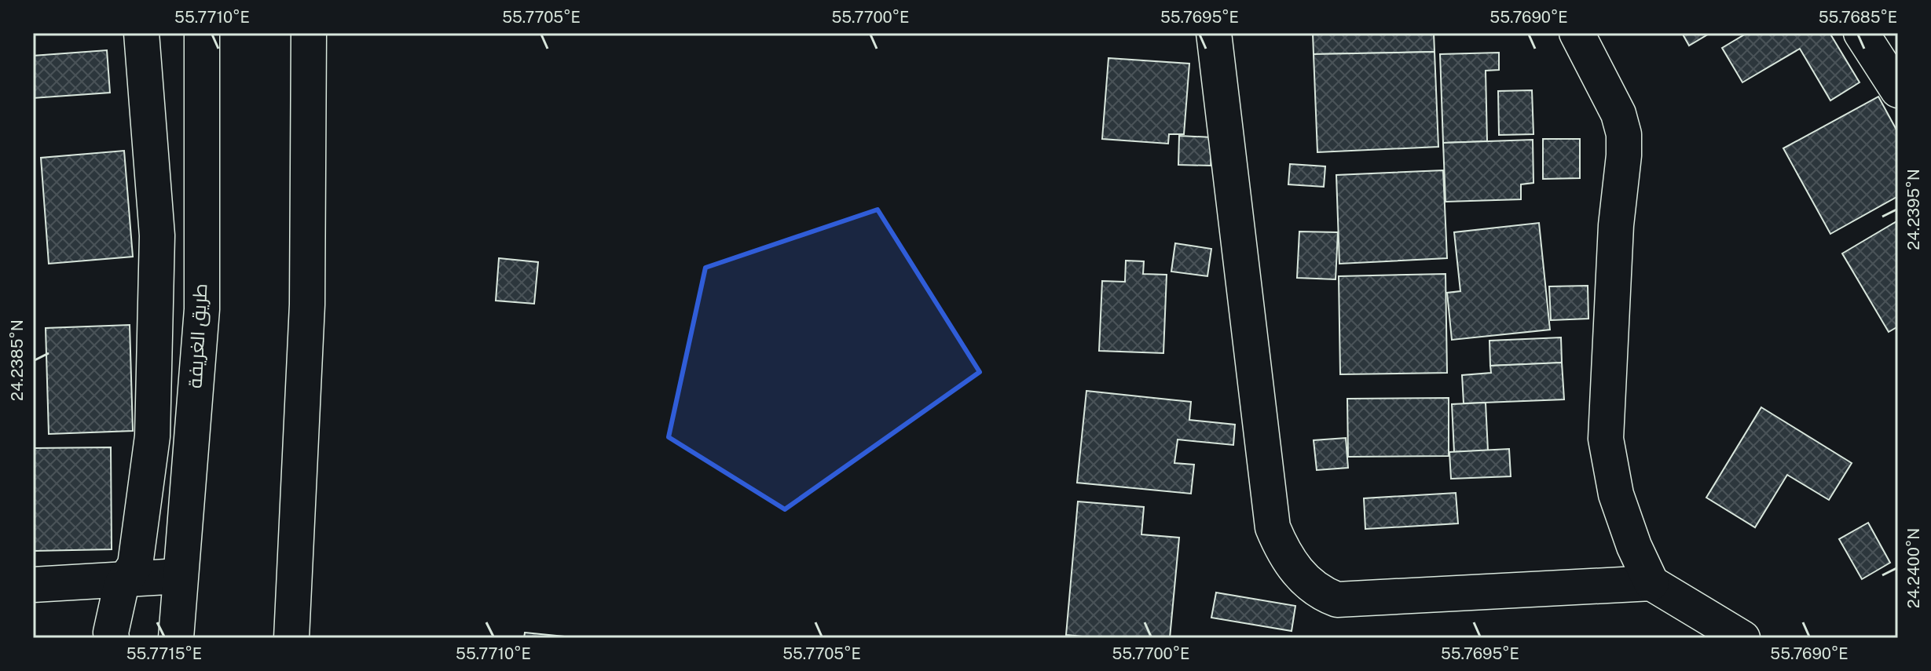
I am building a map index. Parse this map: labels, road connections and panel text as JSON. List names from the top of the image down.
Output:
{
  "streets": {
    "street": ["طريق الغريفة"]
  },
  "coordinates": [
    "55.7710°E",
    "55.7705°E",
    "55.7700°E",
    "55.7695°E",
    "55.7690°E",
    "55.7685°E",
    "24.2395°N",
    "24.2385°N",
    "24.2400°N",
    "55.7715°E"
  ]
}
